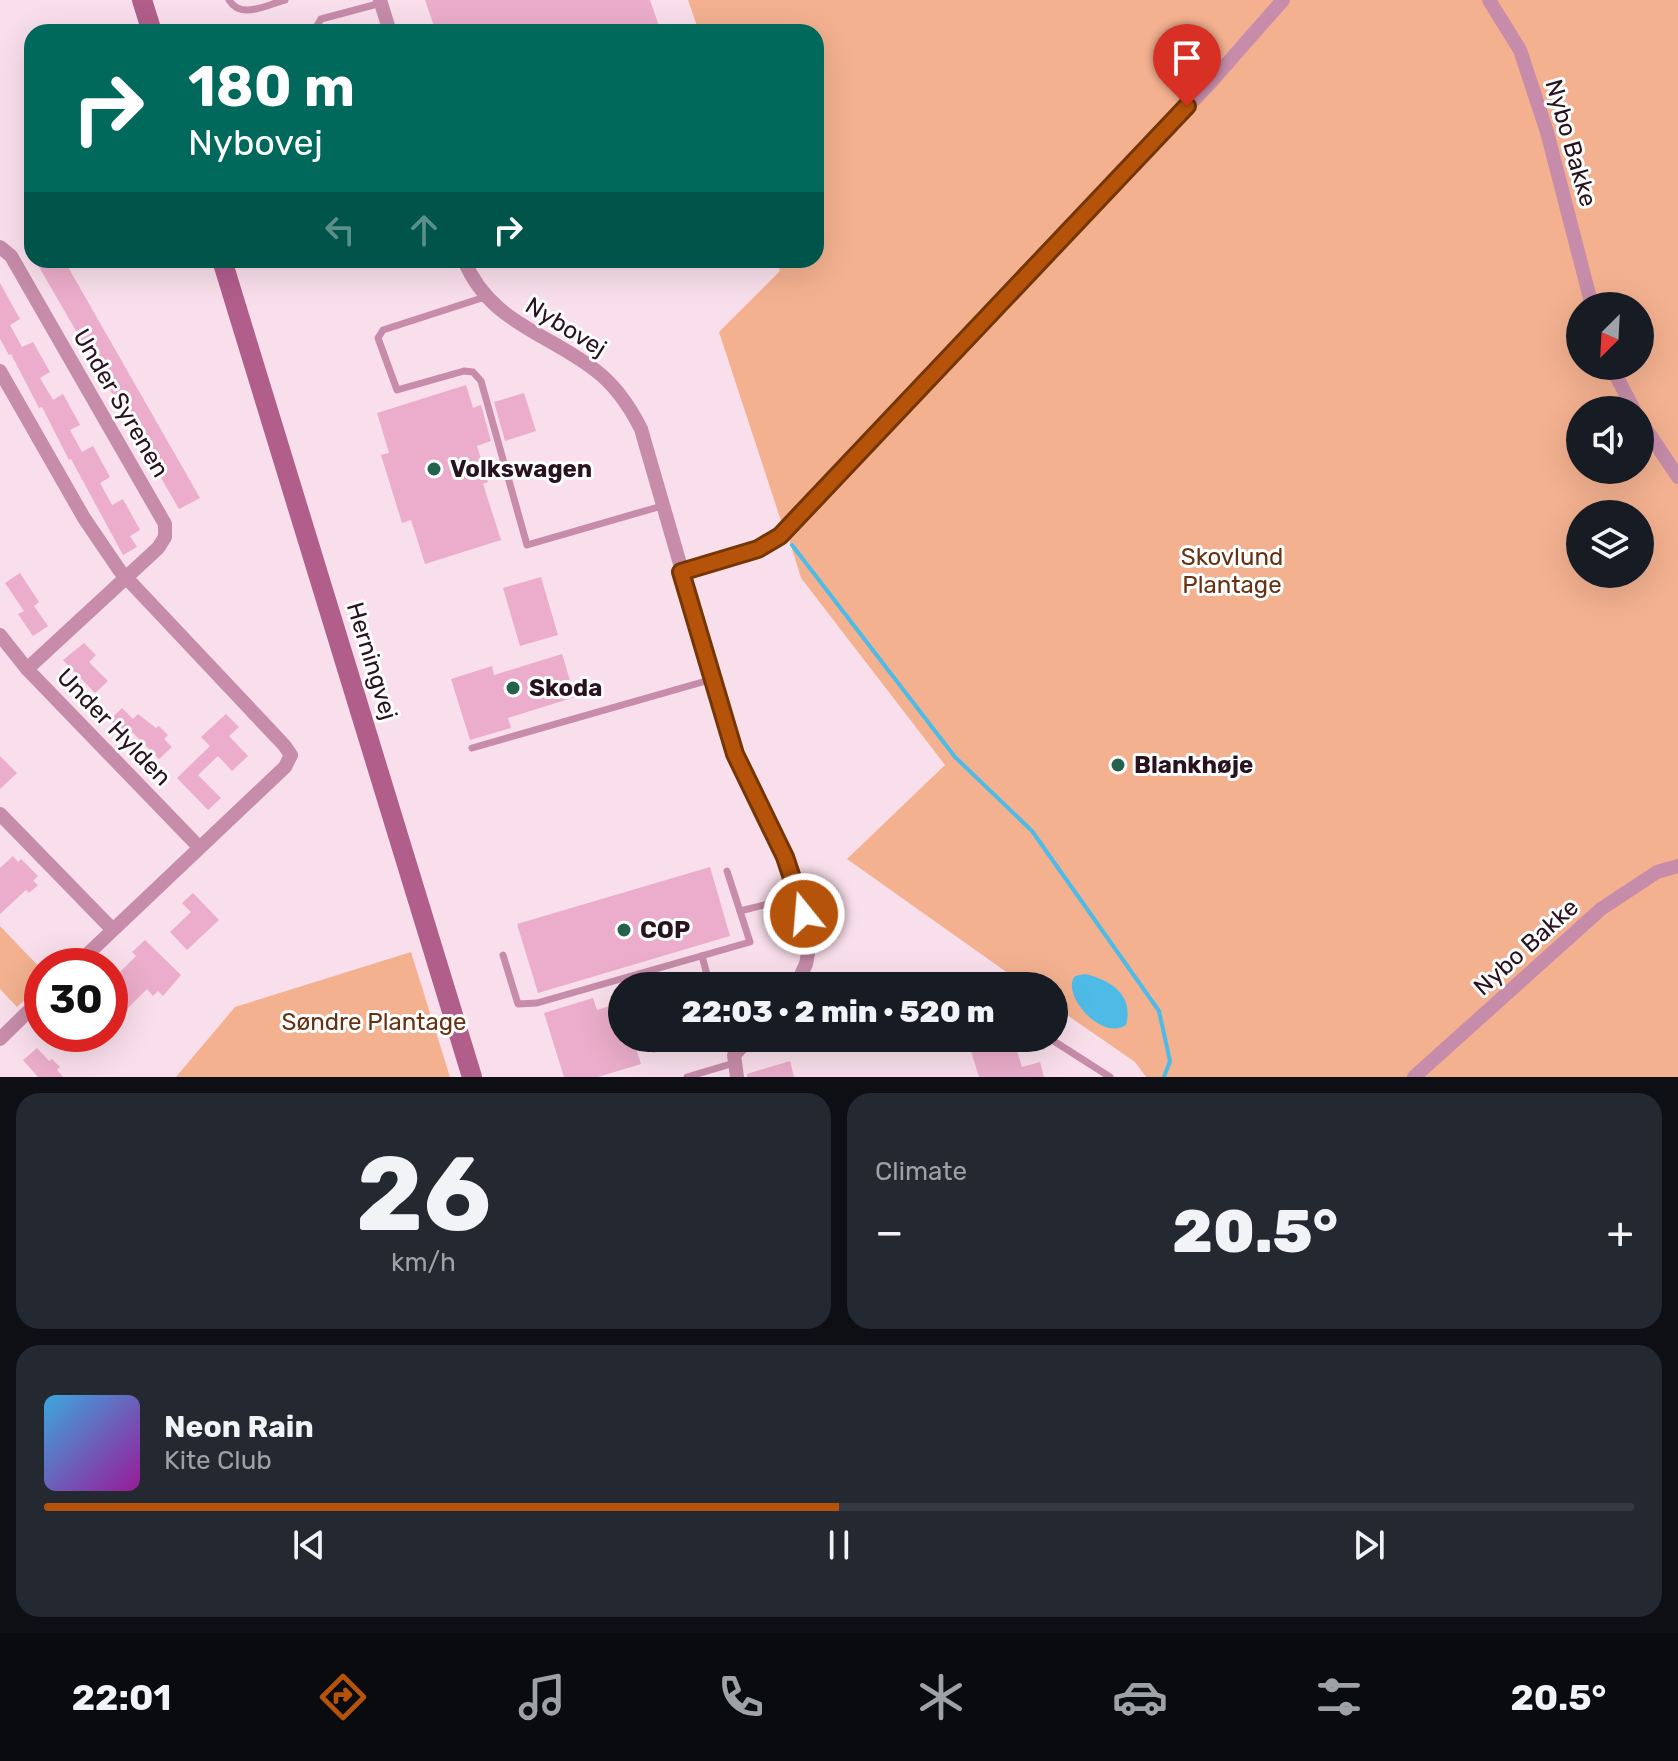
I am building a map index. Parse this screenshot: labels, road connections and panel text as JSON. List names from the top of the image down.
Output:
{
  "streets": {
    "main road": ["Herningvej"],
    "street": [
      "Nybo Bakke",
      "Nybovej",
      "Under Syrenen",
      "Under Hylden"
    ]
  },
  "crossings": [
    ["Under Syrenen", "Under Hylden"]
  ],
  "parks": ["Skovlund Plantage", "Søndre Plantage"],
  "places": [
    "Volkswagen",
    "Skoda",
    "Blankhøje",
    "COP"
  ],
  "north": "bottom left",
  "page": {
    "turn": ["180 m", "Nybovej"],
    "limit": "30",
    "trip": "22:03 · 2 min · 520 m",
    "tile": [
      ["26", "km/h"],
      "Climate"
    ],
    "heat": ["−", "20.5°", "+"],
    "song": ["Neon Rain", "Kite Club"],
    "tabs": ["22:01", "20.5°"]
  }
}
